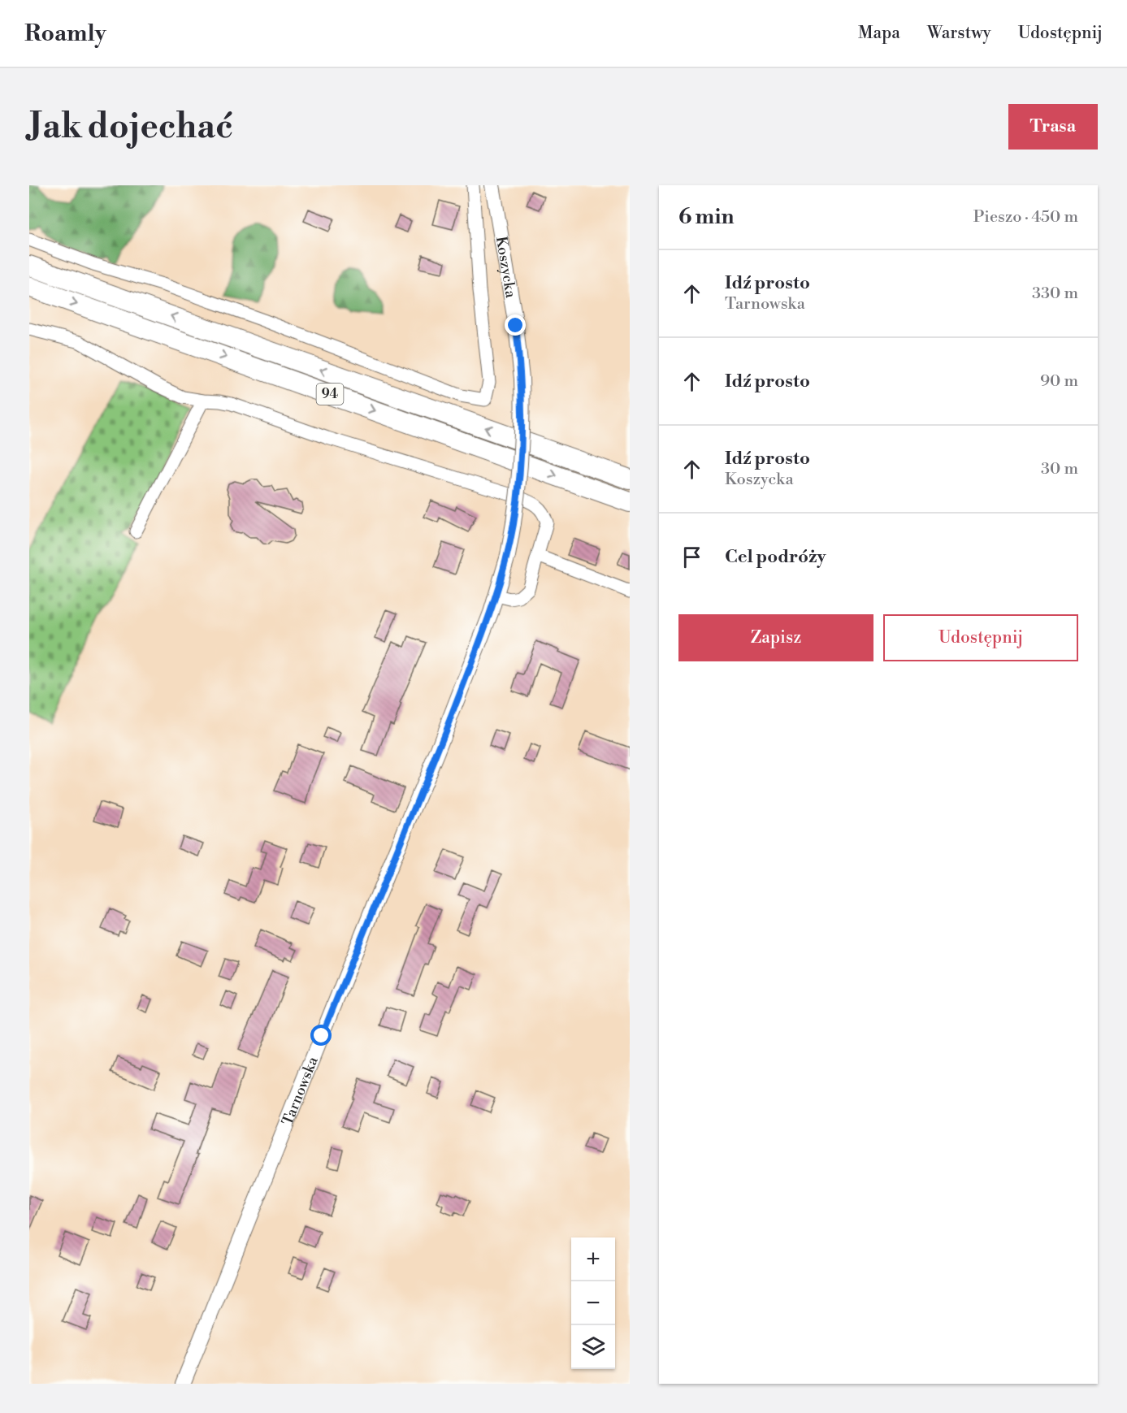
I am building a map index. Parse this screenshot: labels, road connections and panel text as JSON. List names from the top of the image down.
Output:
{
  "streets": {
    "main road": ["94"],
    "street": ["Koszycka", "Tarnowska"]
  },
  "crossings": [
    ["Koszycka", "Tarnowska"]
  ],
  "page": {
    "header": "Roamly",
    "nav": ["Mapa", "Warstwy", "Udostępnij"],
    "buttons": [
      "Trasa",
      ["Zapisz", "Udostępnij"]
    ],
    "title": "Jak dojechać",
    "heading": ["6 min", "Pieszo · 450 m"],
    "list": [
      ["Idź prosto", "Tarnowska", "330 m"],
      ["Idź prosto", "90 m"],
      ["Idź prosto", "Koszycka", "30 m"],
      "Cel podróży"
    ],
    "map_buttons": ["+", "−"]
  }
}
